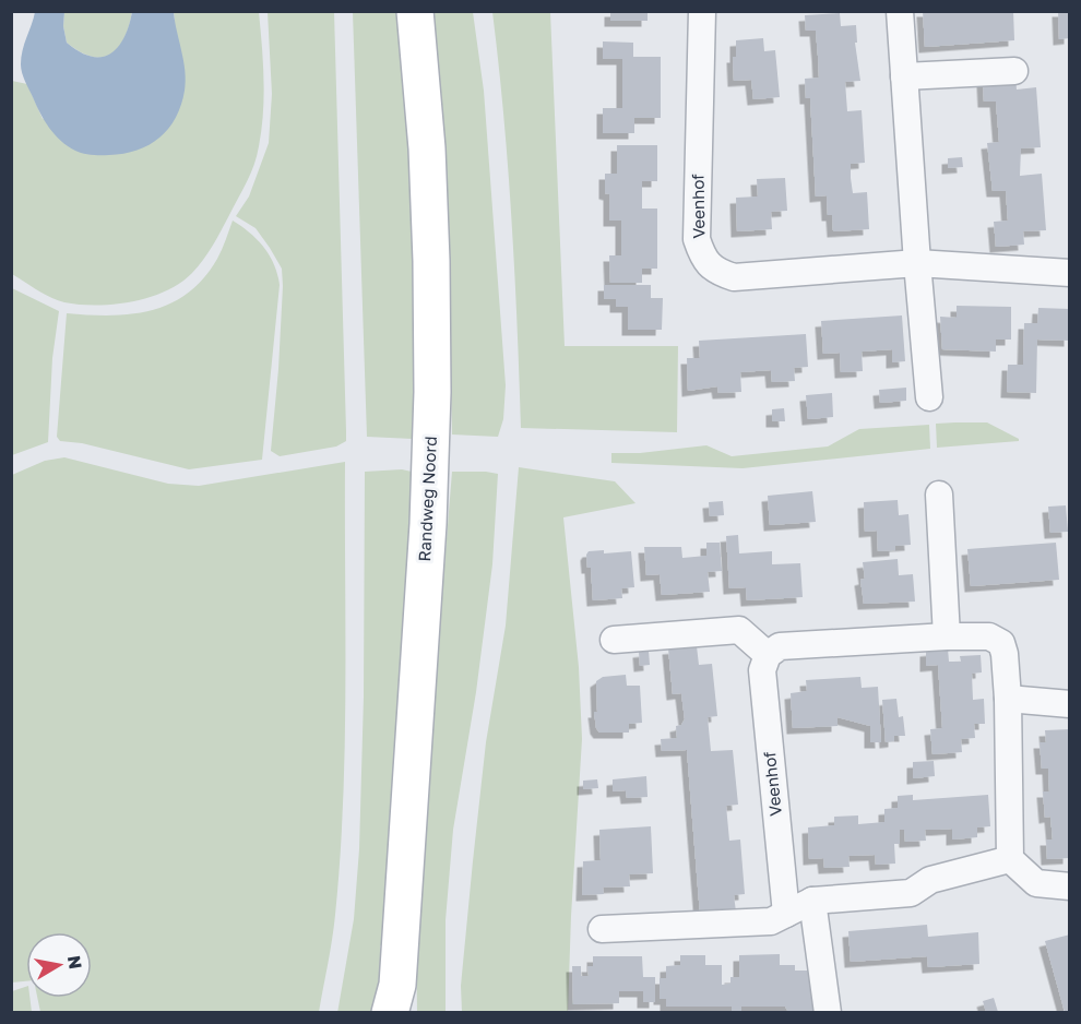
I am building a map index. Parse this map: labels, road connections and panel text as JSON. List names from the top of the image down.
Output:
{
  "streets": {
    "main road": ["Randweg Noord"],
    "street": ["Veenhof"]
  },
  "north": "right"
}
